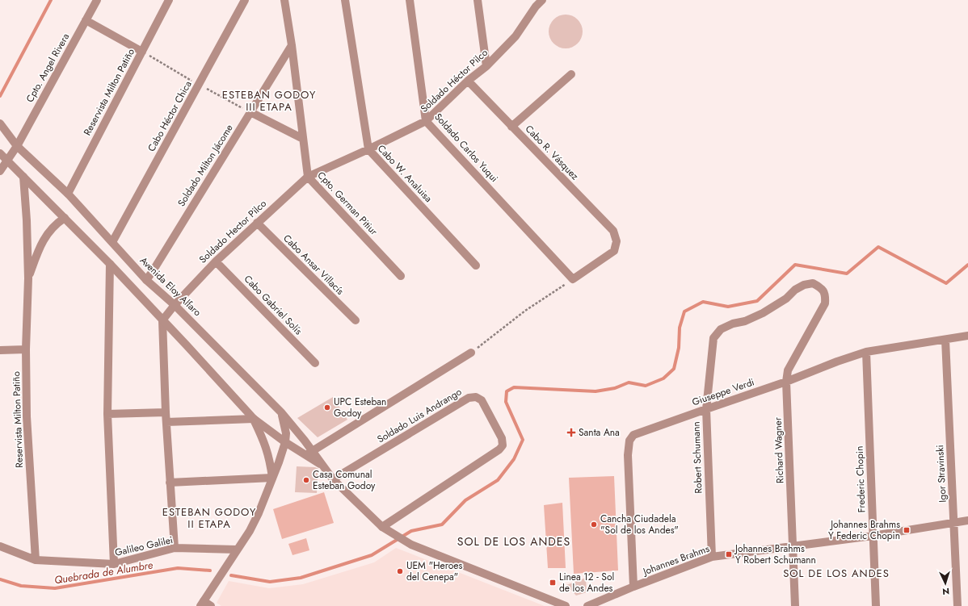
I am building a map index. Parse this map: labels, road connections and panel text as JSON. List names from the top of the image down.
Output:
{
  "streets": {
    "street": [
      "Cpto. Angel Rivera",
      "Soldado Héctor Pilco",
      "Reservista Milton Patiño",
      "Cabo Héctor Chica",
      "Soldado Carlos Yuqui",
      "Cabo R. Vásquez",
      "Soldado Milton Jácome",
      "Cabo W. Analuisa",
      "Cpto. German Pitiur",
      "Soldado Hector Pilco",
      "Cabo Ansar Villacís",
      "Avenida Eloy Alfaro",
      "Cabo Gabriel Solís",
      "Giuseppe Verdi",
      "Soldado Luis Andrango",
      "Richard Wagner",
      "Robert Schumann",
      "Igor Stravinski",
      "Frederic Chopin",
      "Galileo Galilei",
      "Johannes Brahms"
    ]
  },
  "crossings": [
    ["Cpto. Angel Rivera", "Avenida Eloy Alfaro"],
    ["Soldado Héctor Pilco", "Soldado Carlos Yuqui"],
    ["Soldado Héctor Pilco", "Cabo R. Vásquez"],
    ["Soldado Héctor Pilco", "Cabo W. Analuisa"],
    ["Soldado Héctor Pilco", "Cpto. German Pitiur"],
    ["Soldado Héctor Pilco", "Soldado Hector Pilco"],
    ["Reservista Milton Patiño", "Avenida Eloy Alfaro"],
    ["Reservista Milton Patiño", "Galileo Galilei"],
    ["Cabo Héctor Chica", "Avenida Eloy Alfaro"],
    ["Soldado Carlos Yuqui", "Cabo R. Vásquez"],
    ["Soldado Milton Jácome", "Cpto. German Pitiur"],
    ["Soldado Milton Jácome", "Avenida Eloy Alfaro"],
    ["Cpto. German Pitiur", "Soldado Hector Pilco"],
    ["Soldado Hector Pilco", "Cabo Ansar Villacís"],
    ["Soldado Hector Pilco", "Avenida Eloy Alfaro"],
    ["Soldado Hector Pilco", "Cabo Gabriel Solís"],
    ["Avenida Eloy Alfaro", "Soldado Luis Andrango"],
    ["Giuseppe Verdi", "Richard Wagner"],
    ["Giuseppe Verdi", "Robert Schumann"],
    ["Giuseppe Verdi", "Igor Stravinski"],
    ["Giuseppe Verdi", "Frederic Chopin"],
    ["Giuseppe Verdi", "Johannes Brahms"],
    ["Richard Wagner", "Robert Schumann"],
    ["Richard Wagner", "Johannes Brahms"],
    ["Robert Schumann", "Johannes Brahms"],
    ["Igor Stravinski", "Johannes Brahms"],
    ["Frederic Chopin", "Johannes Brahms"]
  ],
  "districts": [
    "ESTEBAN GODOY III ETAPA",
    "ESTEBAN GODOY II ETAPA",
    "SOL DE LOS ANDES",
    "SOL DE LOS ANDES"
  ],
  "water": ["Quebrada de Alumbre"],
  "places": {
    "other": [
      "UPC Esteban Godoy",
      "Casa Comunal Esteban Godoy",
      "Cancha Ciudadela \"Sol de los Andes\"",
      "UEM \"Heroes del Cenepa\""
    ],
    "health": ["Santa Ana"],
    "transit": ["Johannes Brahms Y Federic Chopin", "Johannes Brahms Y Robert Schumann", "Linea 12 - Sol de los Andes"]
  },
  "north": "bottom"
}
